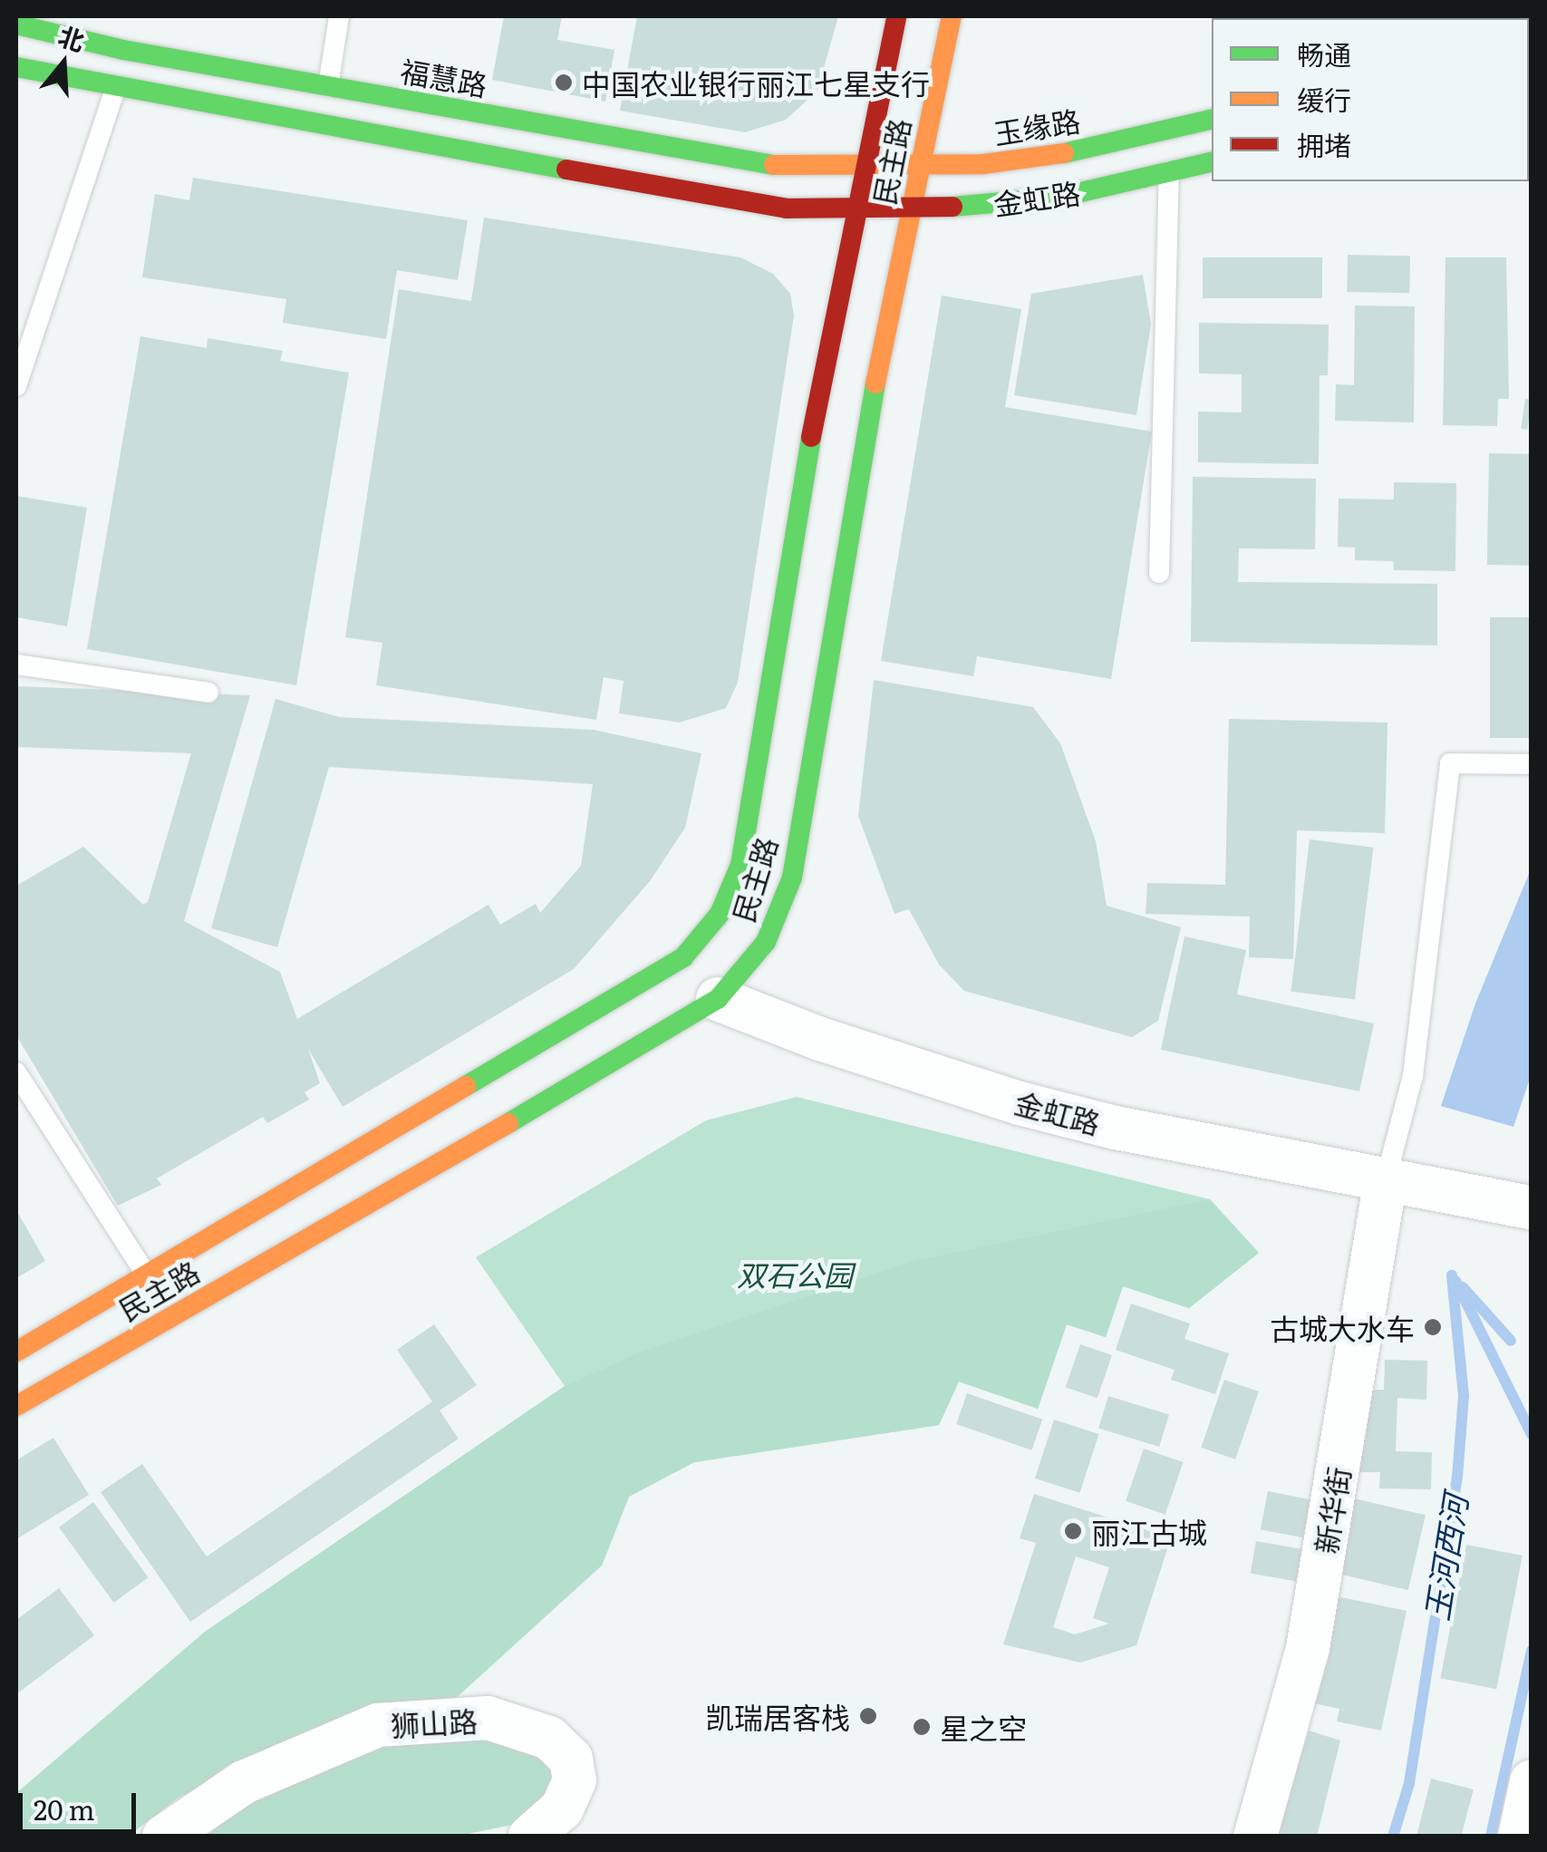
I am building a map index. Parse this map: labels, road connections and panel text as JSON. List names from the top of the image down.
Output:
{
  "streets": {
    "main road": [
      "福慧路",
      "玉缘路",
      "民主路",
      "金虹路"
    ],
    "street": ["新华街", "狮山路"]
  },
  "crossings": [
    ["福慧路", "玉缘路"],
    ["福慧路", "民主路"],
    ["玉缘路", "民主路"],
    ["民主路", "金虹路"],
    ["金虹路", "新华街"]
  ],
  "water": ["玉河西河"],
  "parks": ["双石公园"],
  "places": [
    "中国农业银行丽江七星支行",
    "古城大水车",
    "丽江古城",
    "凯瑞居客栈",
    "星之空"
  ],
  "legend": ["畅通", "缓行", "拥堵"],
  "scale_bar": "20 m",
  "north": "top"
}
